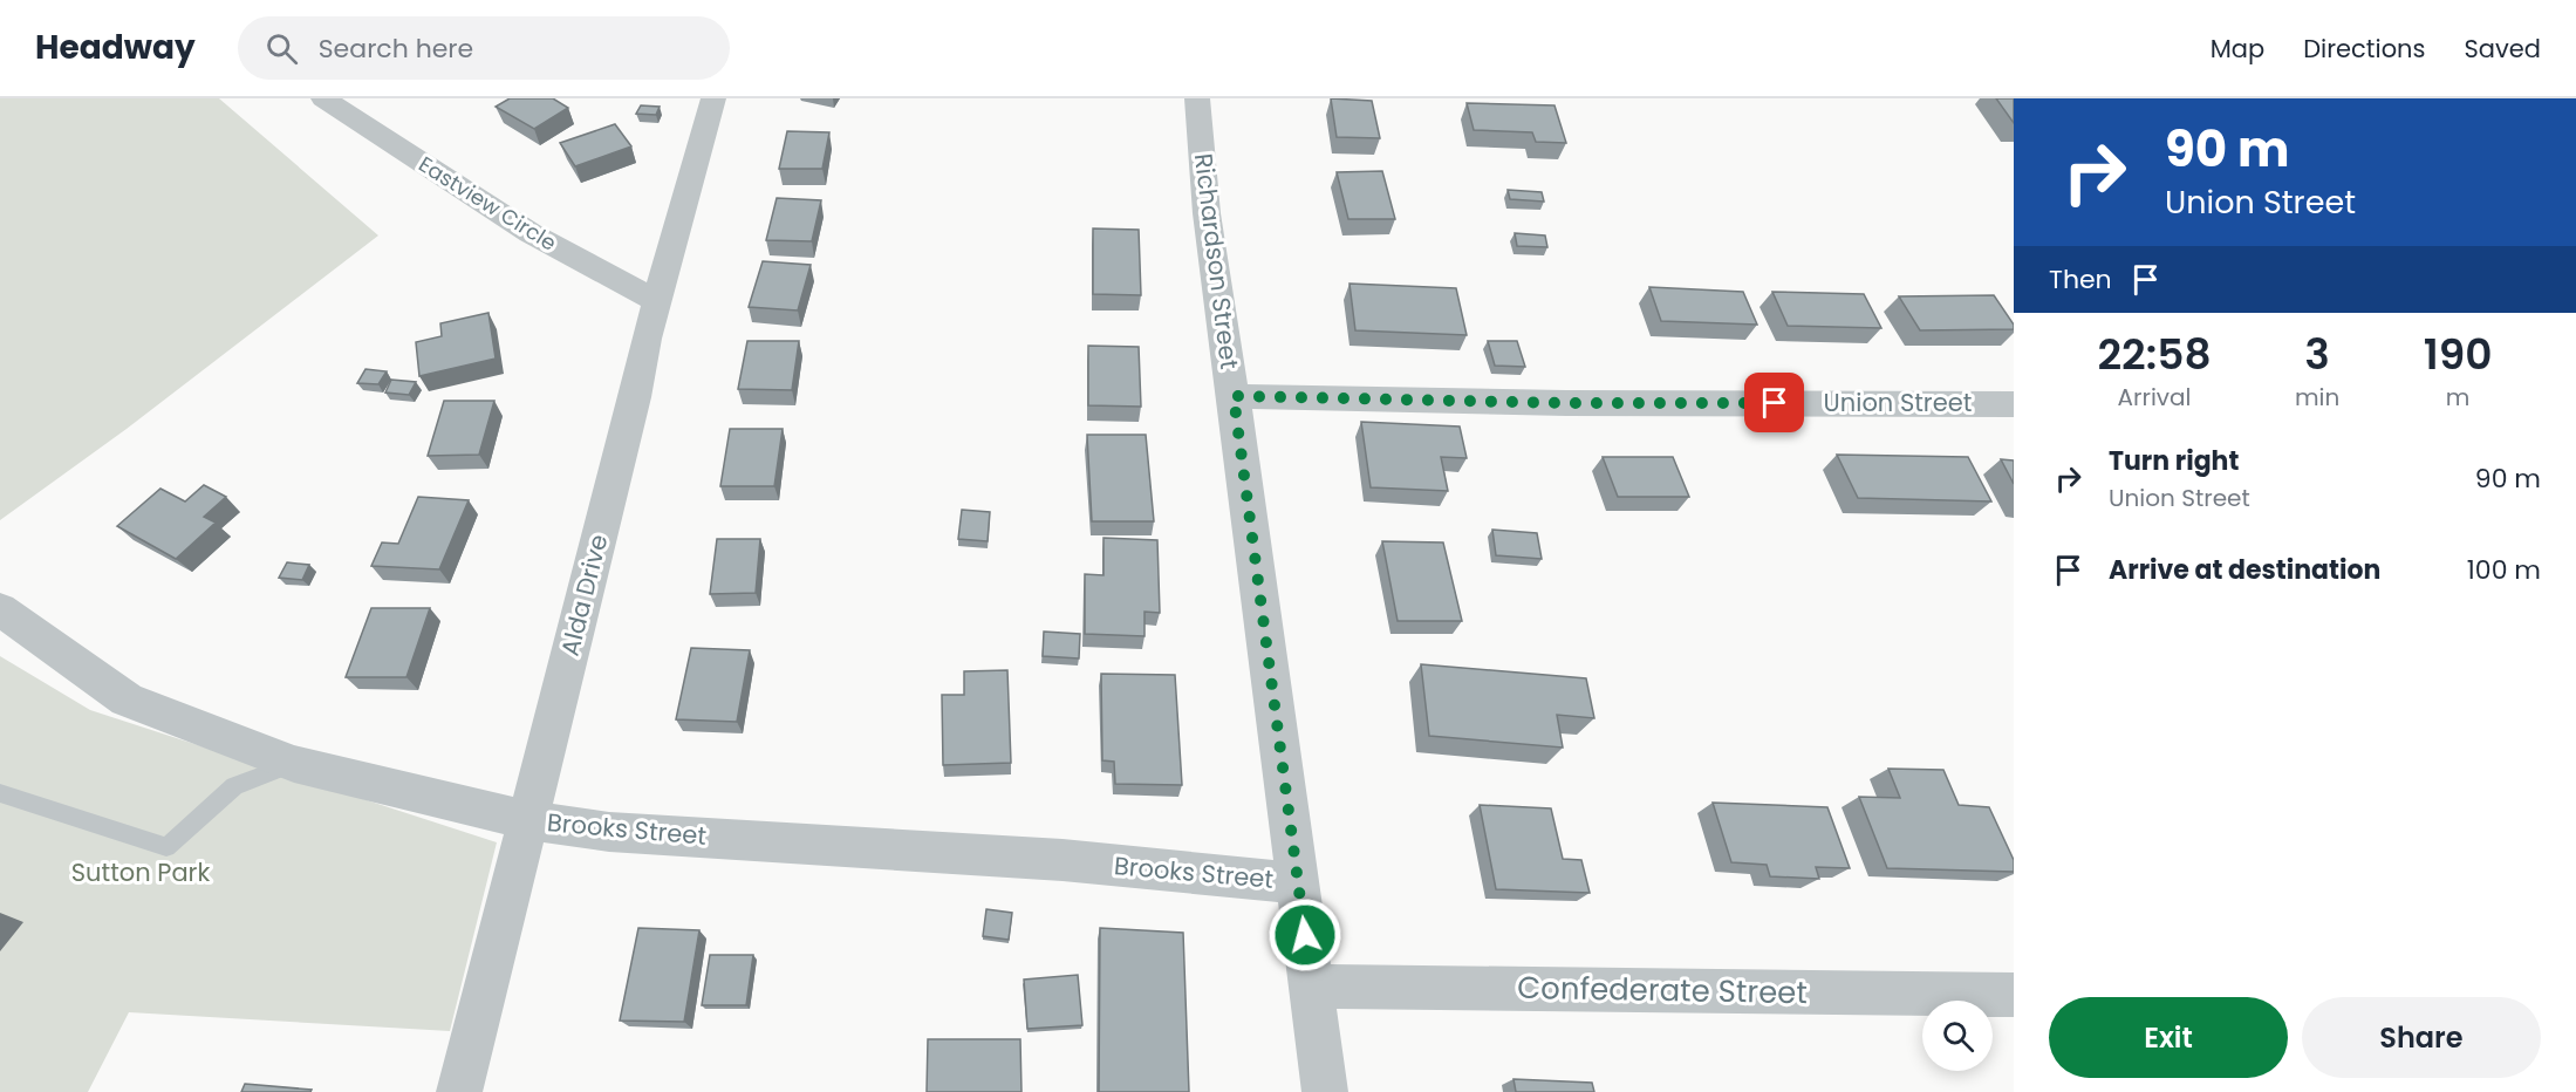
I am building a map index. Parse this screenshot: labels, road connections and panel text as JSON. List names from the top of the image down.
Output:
{
  "streets": {
    "street": [
      "Eastview Circle",
      "Richardson Street",
      "Union Street",
      "Alda Drive",
      "Brooks Street",
      "Confederate Street"
    ]
  },
  "crossings": [
    ["Eastview Circle", "Alda Drive"],
    ["Richardson Street", "Union Street"],
    ["Richardson Street", "Brooks Street"],
    ["Richardson Street", "Confederate Street"],
    ["Alda Drive", "Brooks Street"]
  ],
  "parks": ["Sutton Park"],
  "page": {
    "header": "Headway",
    "search": "Search here",
    "nav": ["Map", "Directions", "Saved"],
    "turn": ["90 m", "Union Street"],
    "then": "Then",
    "eta": [
      "22:58",
      "Arrival",
      "3",
      "min",
      "190",
      "m"
    ],
    "list": [
      {
        "name": "Turn right",
        "note": "Union Street",
        "value": "90 m"
      },
      {
        "name": "Arrive at destination",
        "value": "100 m"
      }
    ],
    "buttons": ["Exit", "Share"]
  }
}
